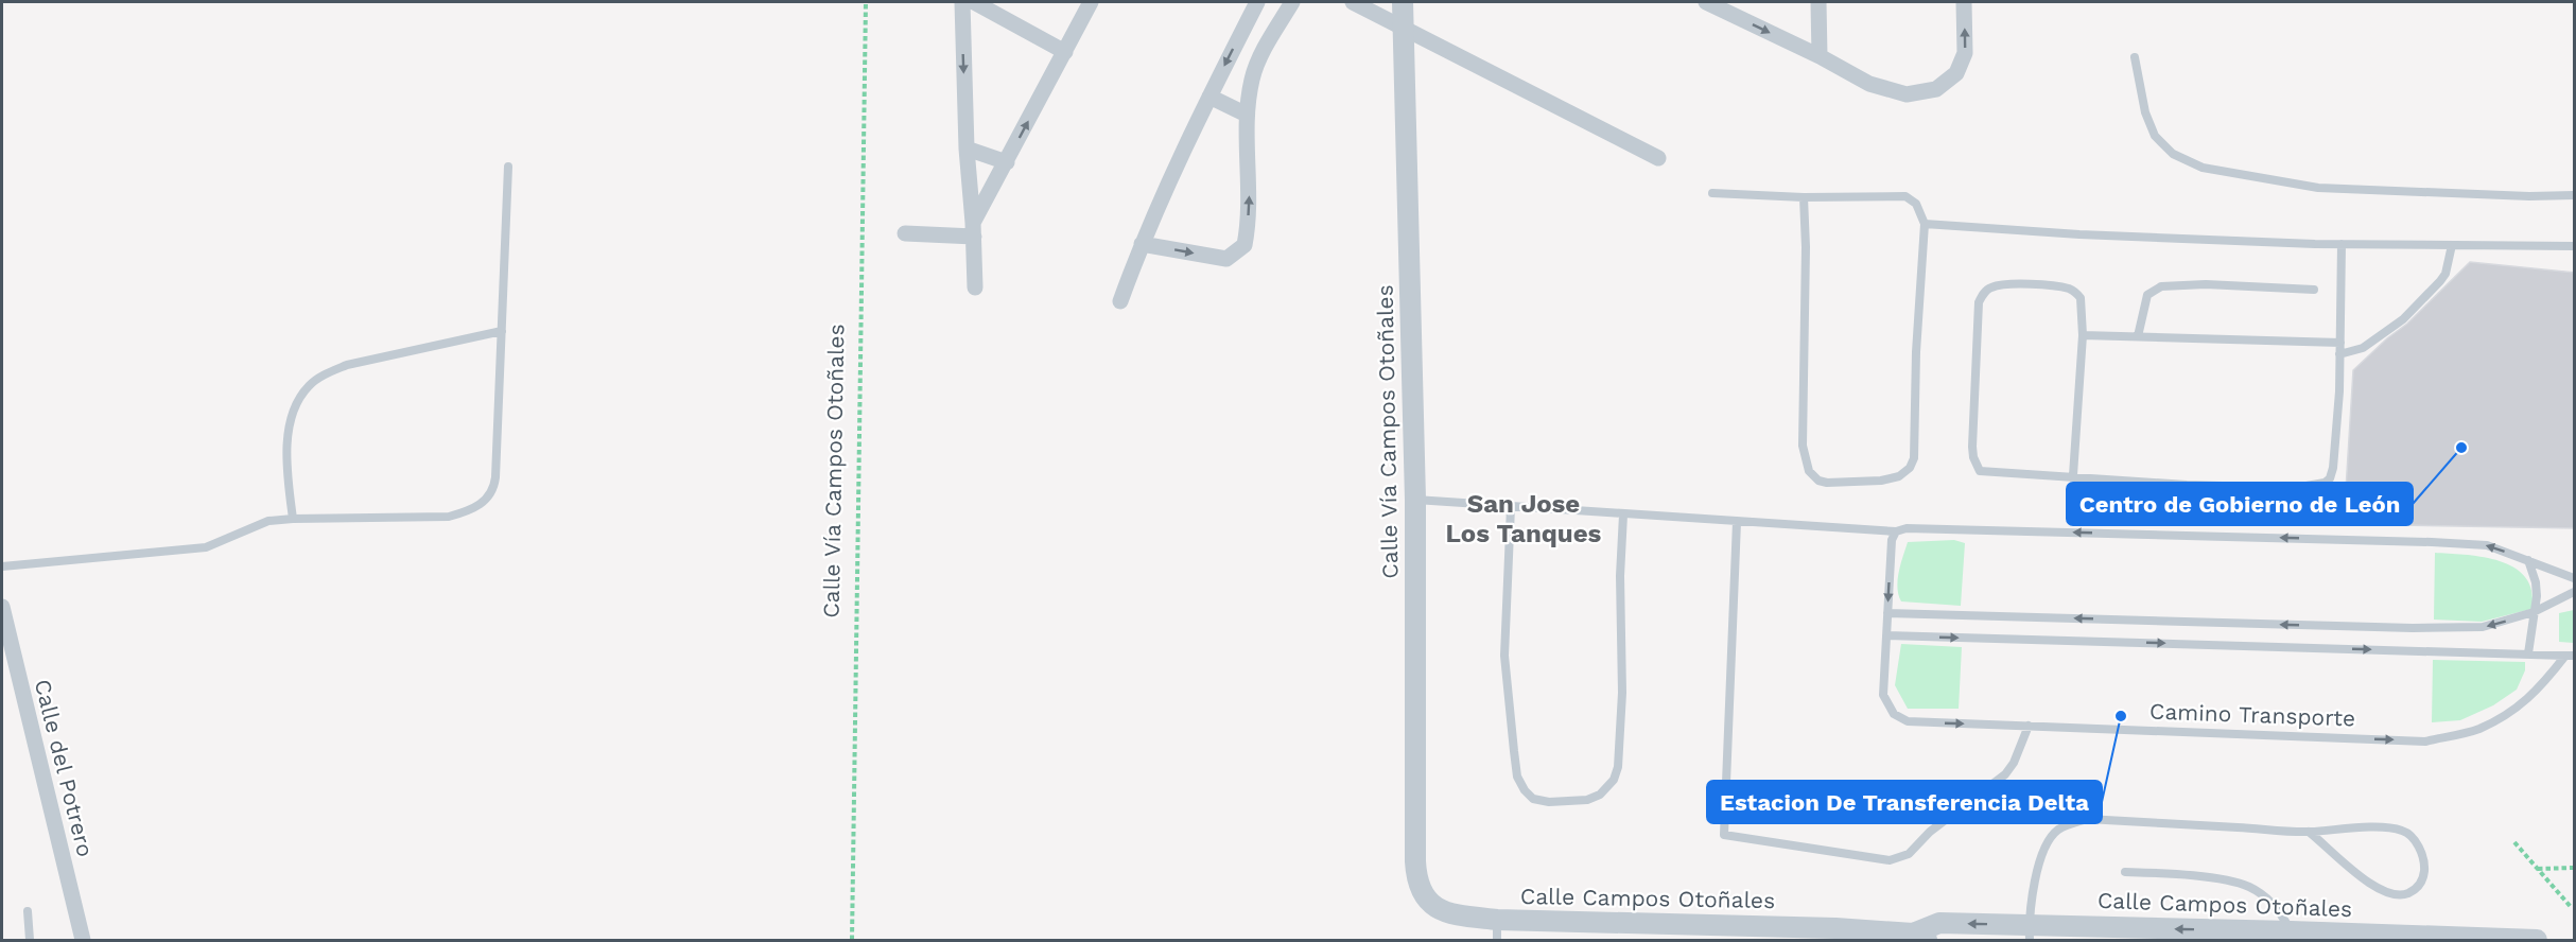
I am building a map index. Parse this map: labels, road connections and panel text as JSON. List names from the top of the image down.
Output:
{
  "streets": {
    "street": ["Calle Vía Campos Otoñales", "Calle del Potrero", "Calle Campos Otoñales"],
    "lane": ["Camino Transporte"]
  },
  "crossings": [
    ["Calle Vía Campos Otoñales", "Calle Campos Otoñales"]
  ],
  "districts": ["San Jose Los Tanques"],
  "places": ["Centro de Gobierno de León", "Estacion De Transferencia Delta"]
}
